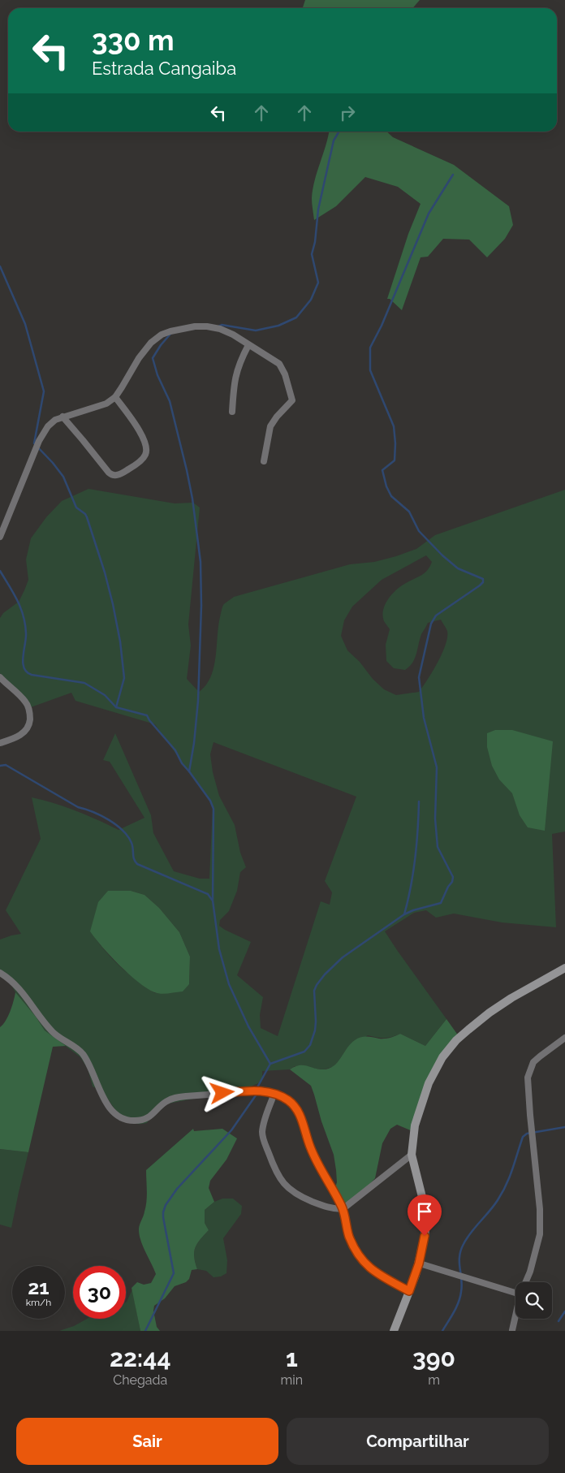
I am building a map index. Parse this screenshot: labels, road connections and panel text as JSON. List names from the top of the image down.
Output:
{
  "page": {
    "turn": ["330 m", "Estrada Cangaiba"],
    "speed": "21 km/h",
    "limit": "30",
    "eta": [
      "22:44",
      "Chegada",
      "1",
      "min",
      "390",
      "m"
    ],
    "buttons": ["Sair", "Compartilhar"]
  }
}
